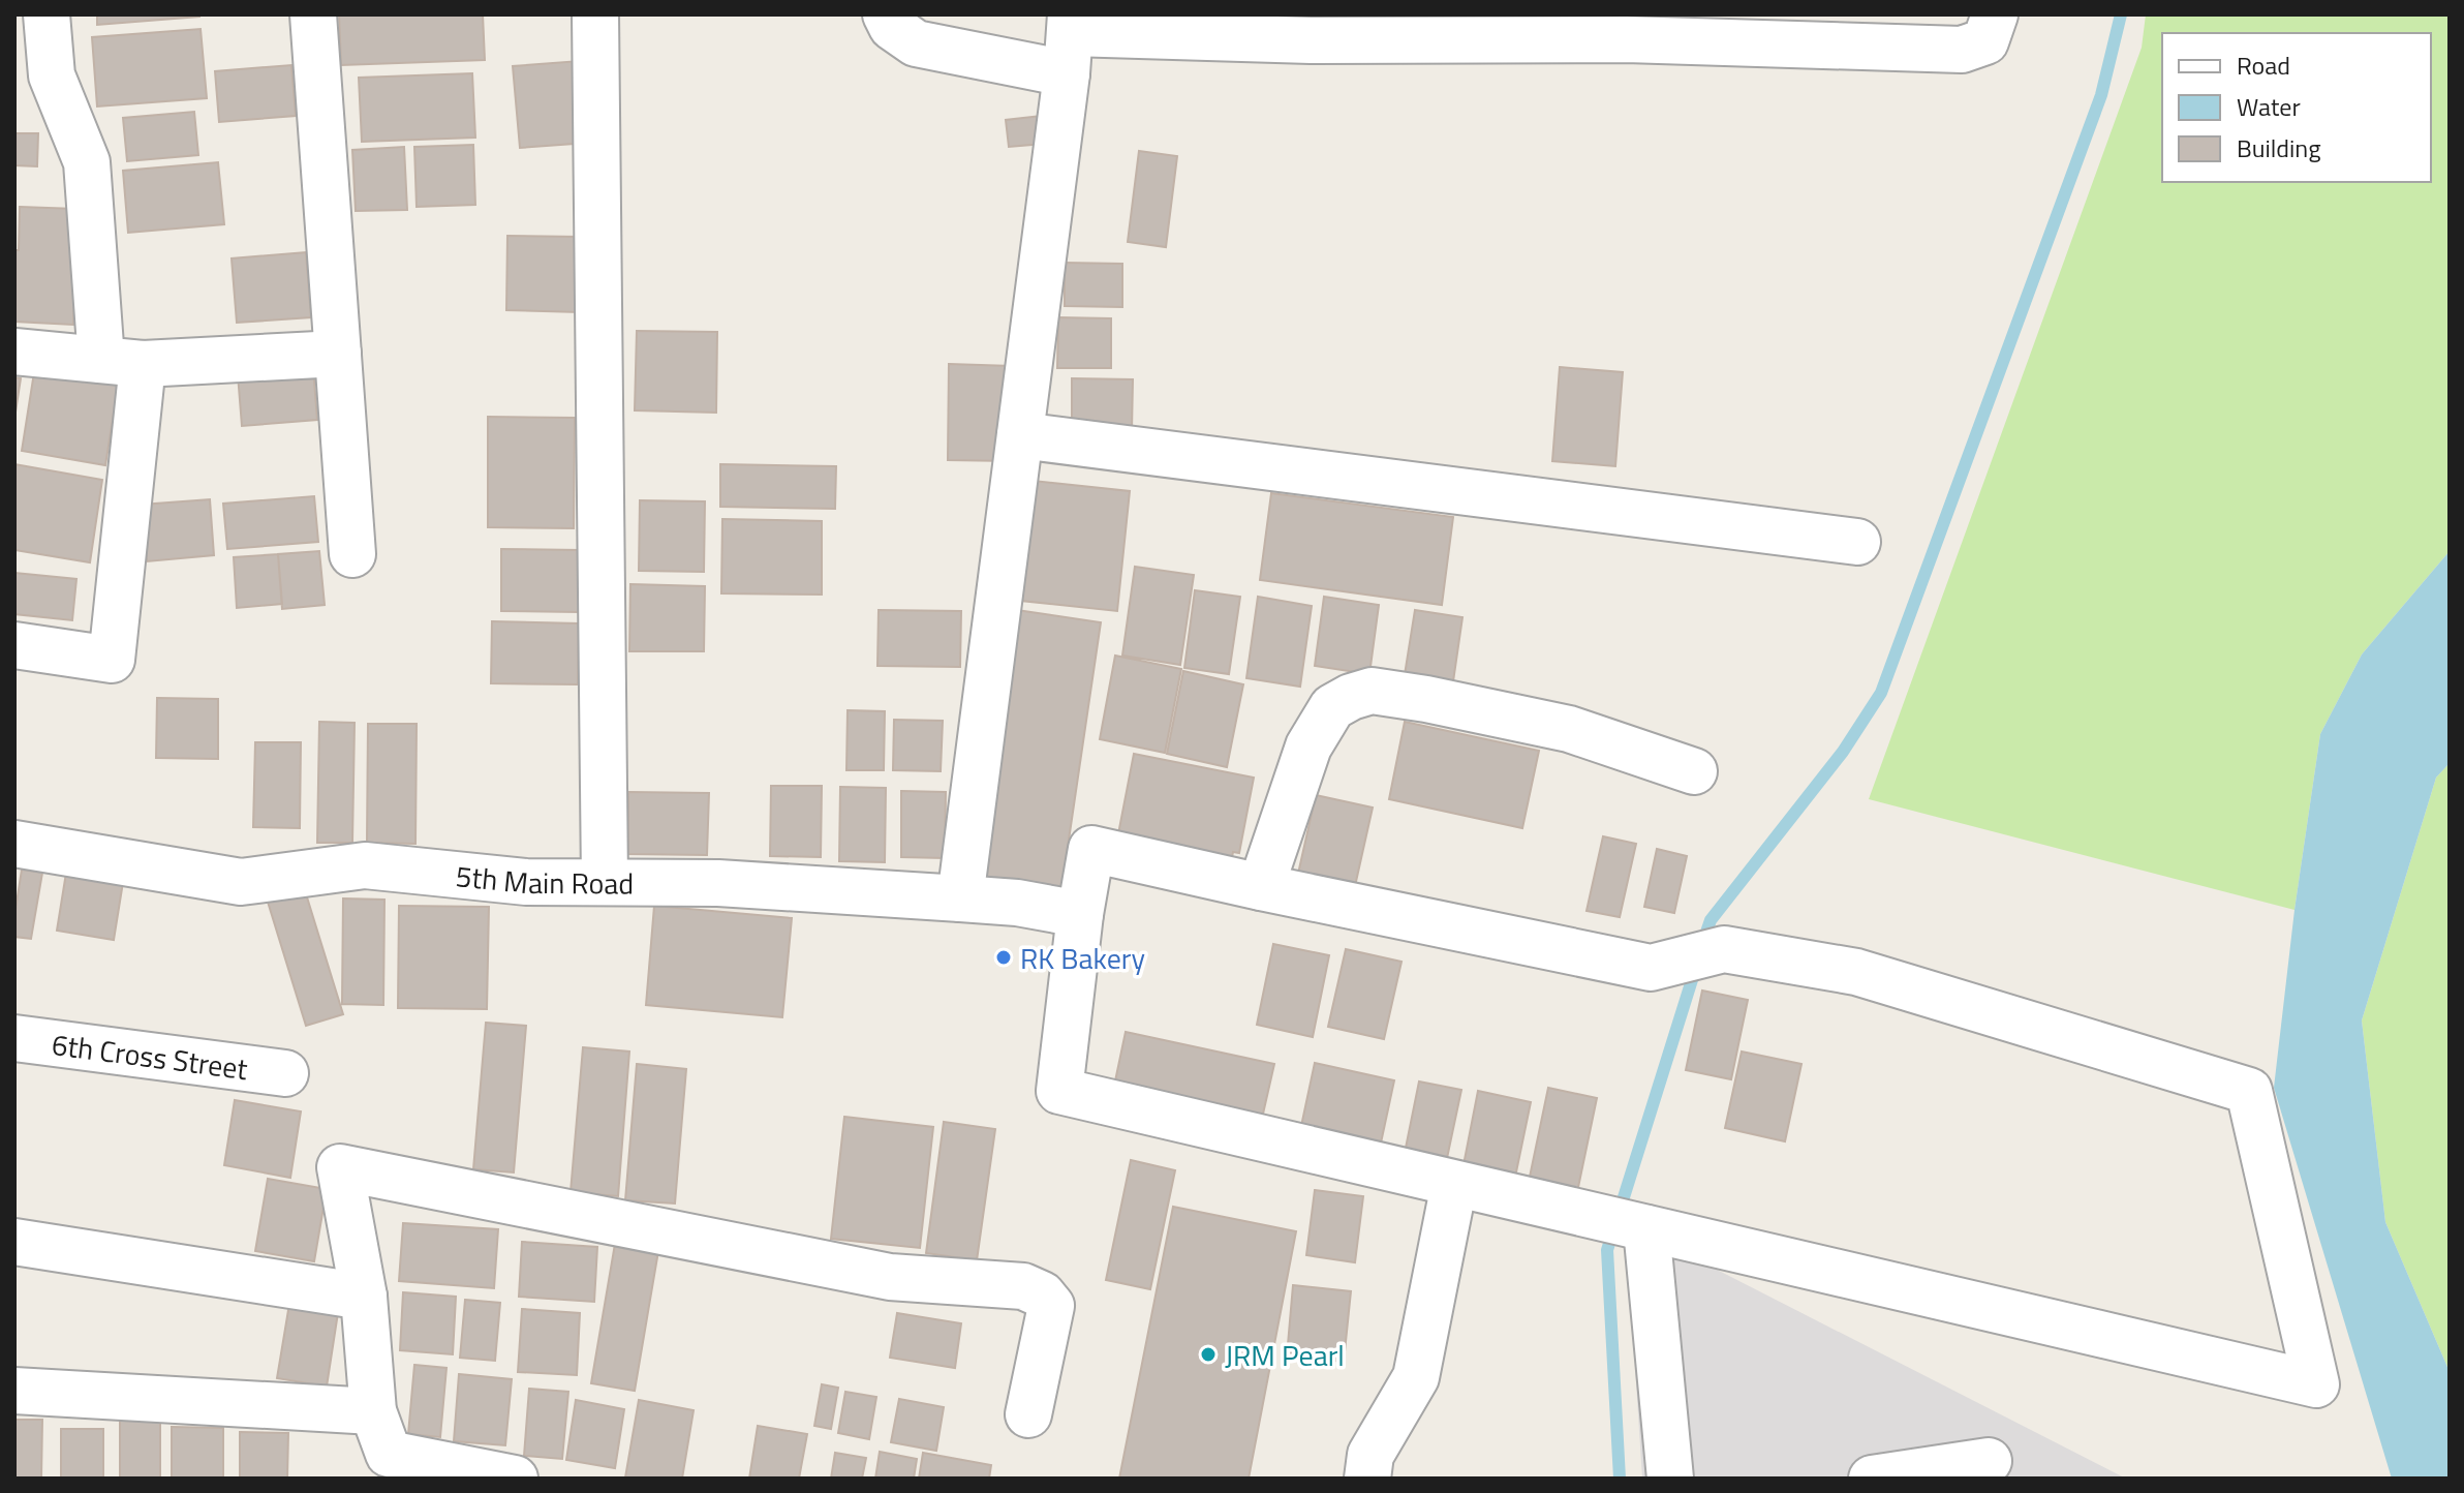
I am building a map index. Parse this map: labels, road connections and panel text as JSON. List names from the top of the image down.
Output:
{
  "streets": {
    "street": ["5th Main Road", "6th Cross Street"]
  },
  "places": ["RK Bakery", "JRM Pearl"],
  "legend": ["Road", "Water", "Building"]
}
